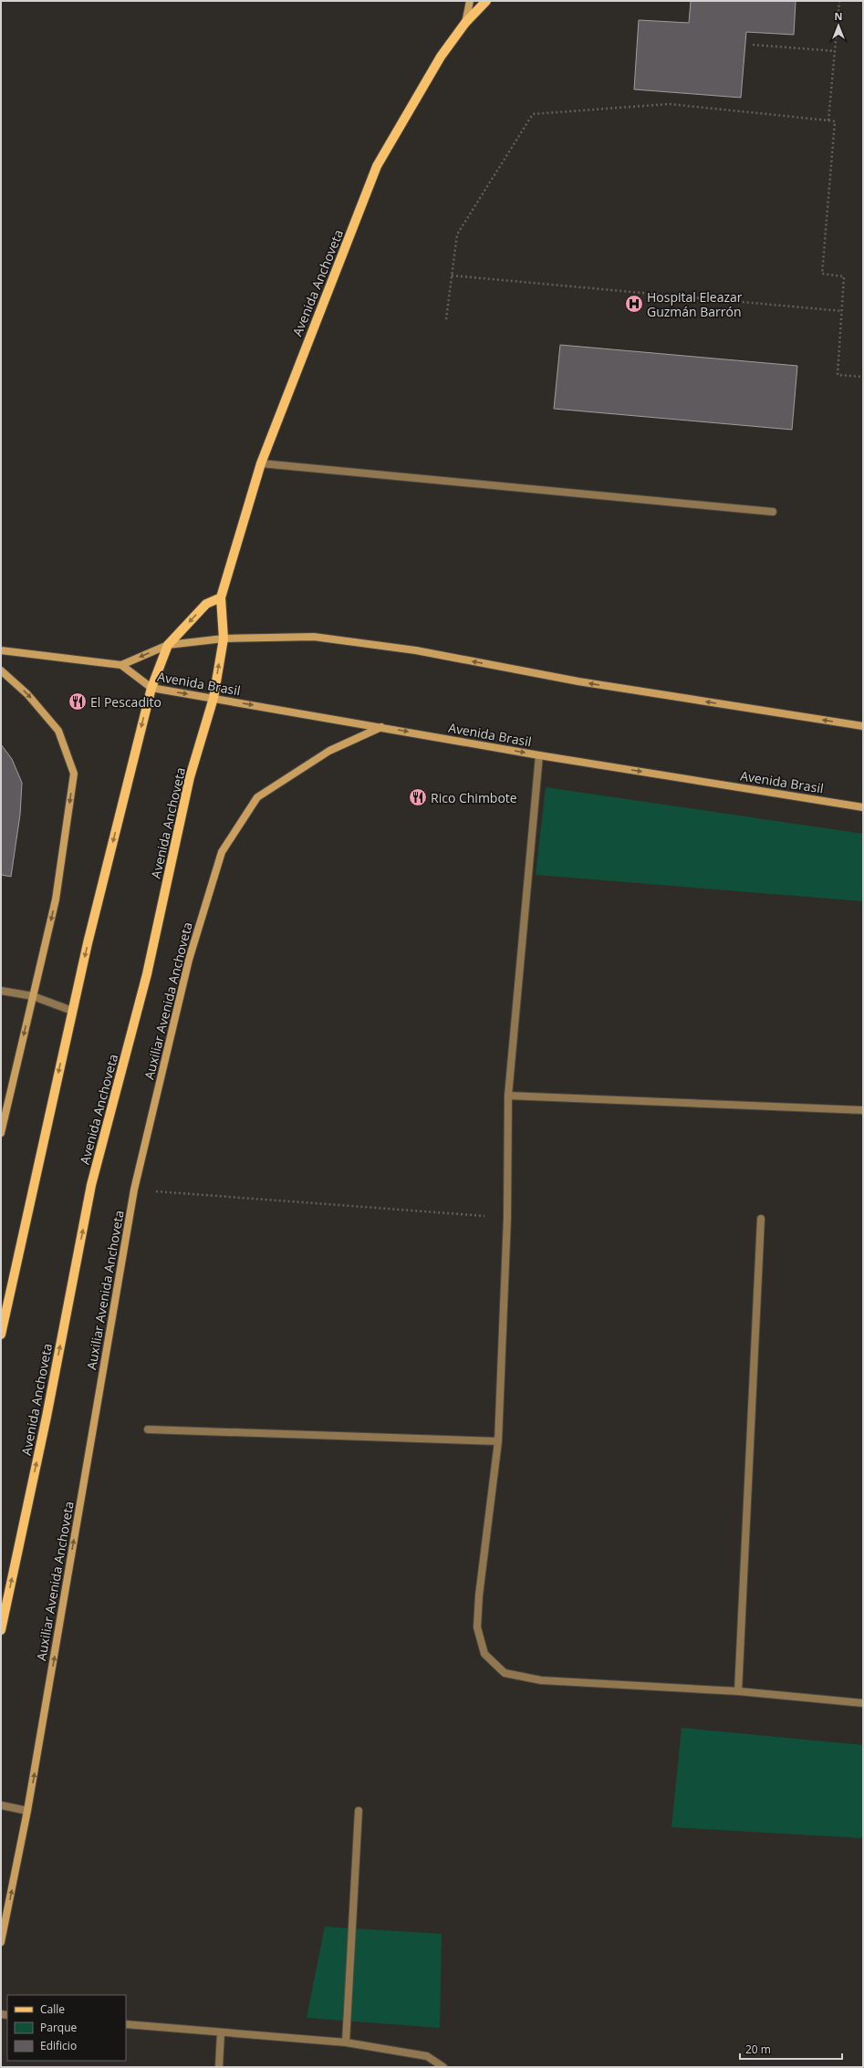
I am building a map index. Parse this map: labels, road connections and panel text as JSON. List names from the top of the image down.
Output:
{
  "streets": {
    "main road": ["Avenida Anchoveta", "Avenida Brasil", "Auxiliar Avenida Anchoveta"]
  },
  "crossings": [
    ["Avenida Anchoveta", "Avenida Brasil"],
    ["Avenida Brasil", "Auxiliar Avenida Anchoveta"]
  ],
  "one_way": ["Auxiliar Avenida Anchoveta"],
  "places": {
    "hospital": ["Hospital Eleazar Guzmán Barrón"],
    "restaurant": ["El Pescadito", "Rico Chimbote"]
  },
  "legend": ["Calle", "Parque", "Edificio"],
  "scale_bar": "20 m",
  "north": "top"
}
